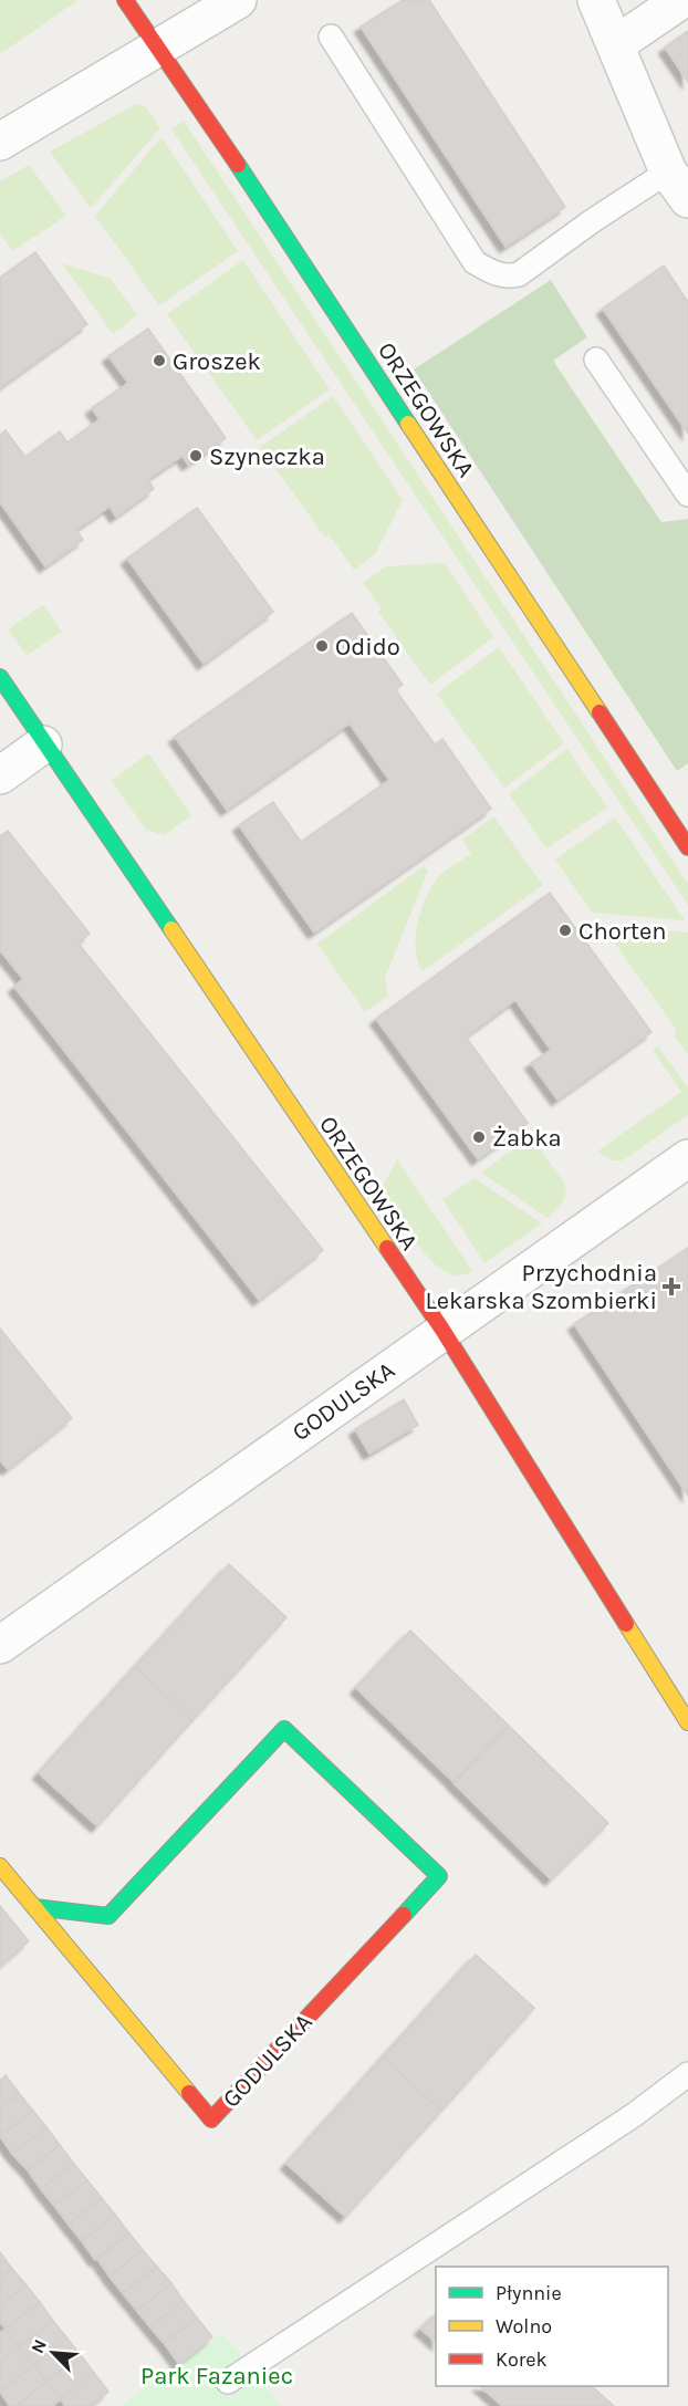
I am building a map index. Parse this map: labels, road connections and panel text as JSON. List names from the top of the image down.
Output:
{
  "streets": {
    "street": ["ORZEGOWSKA", "GODULSKA"]
  },
  "crossings": [
    ["ORZEGOWSKA", "GODULSKA"]
  ],
  "parks": ["Park Fazaniec"],
  "places": {
    "other": [
      "Groszek",
      "Szyneczka",
      "Odido",
      "Chorten",
      "Żabka"
    ],
    "health": ["Przychodnia Lekarska Szombierki"]
  },
  "legend": ["Płynnie", "Wolno", "Korek"],
  "north": "top left"
}
